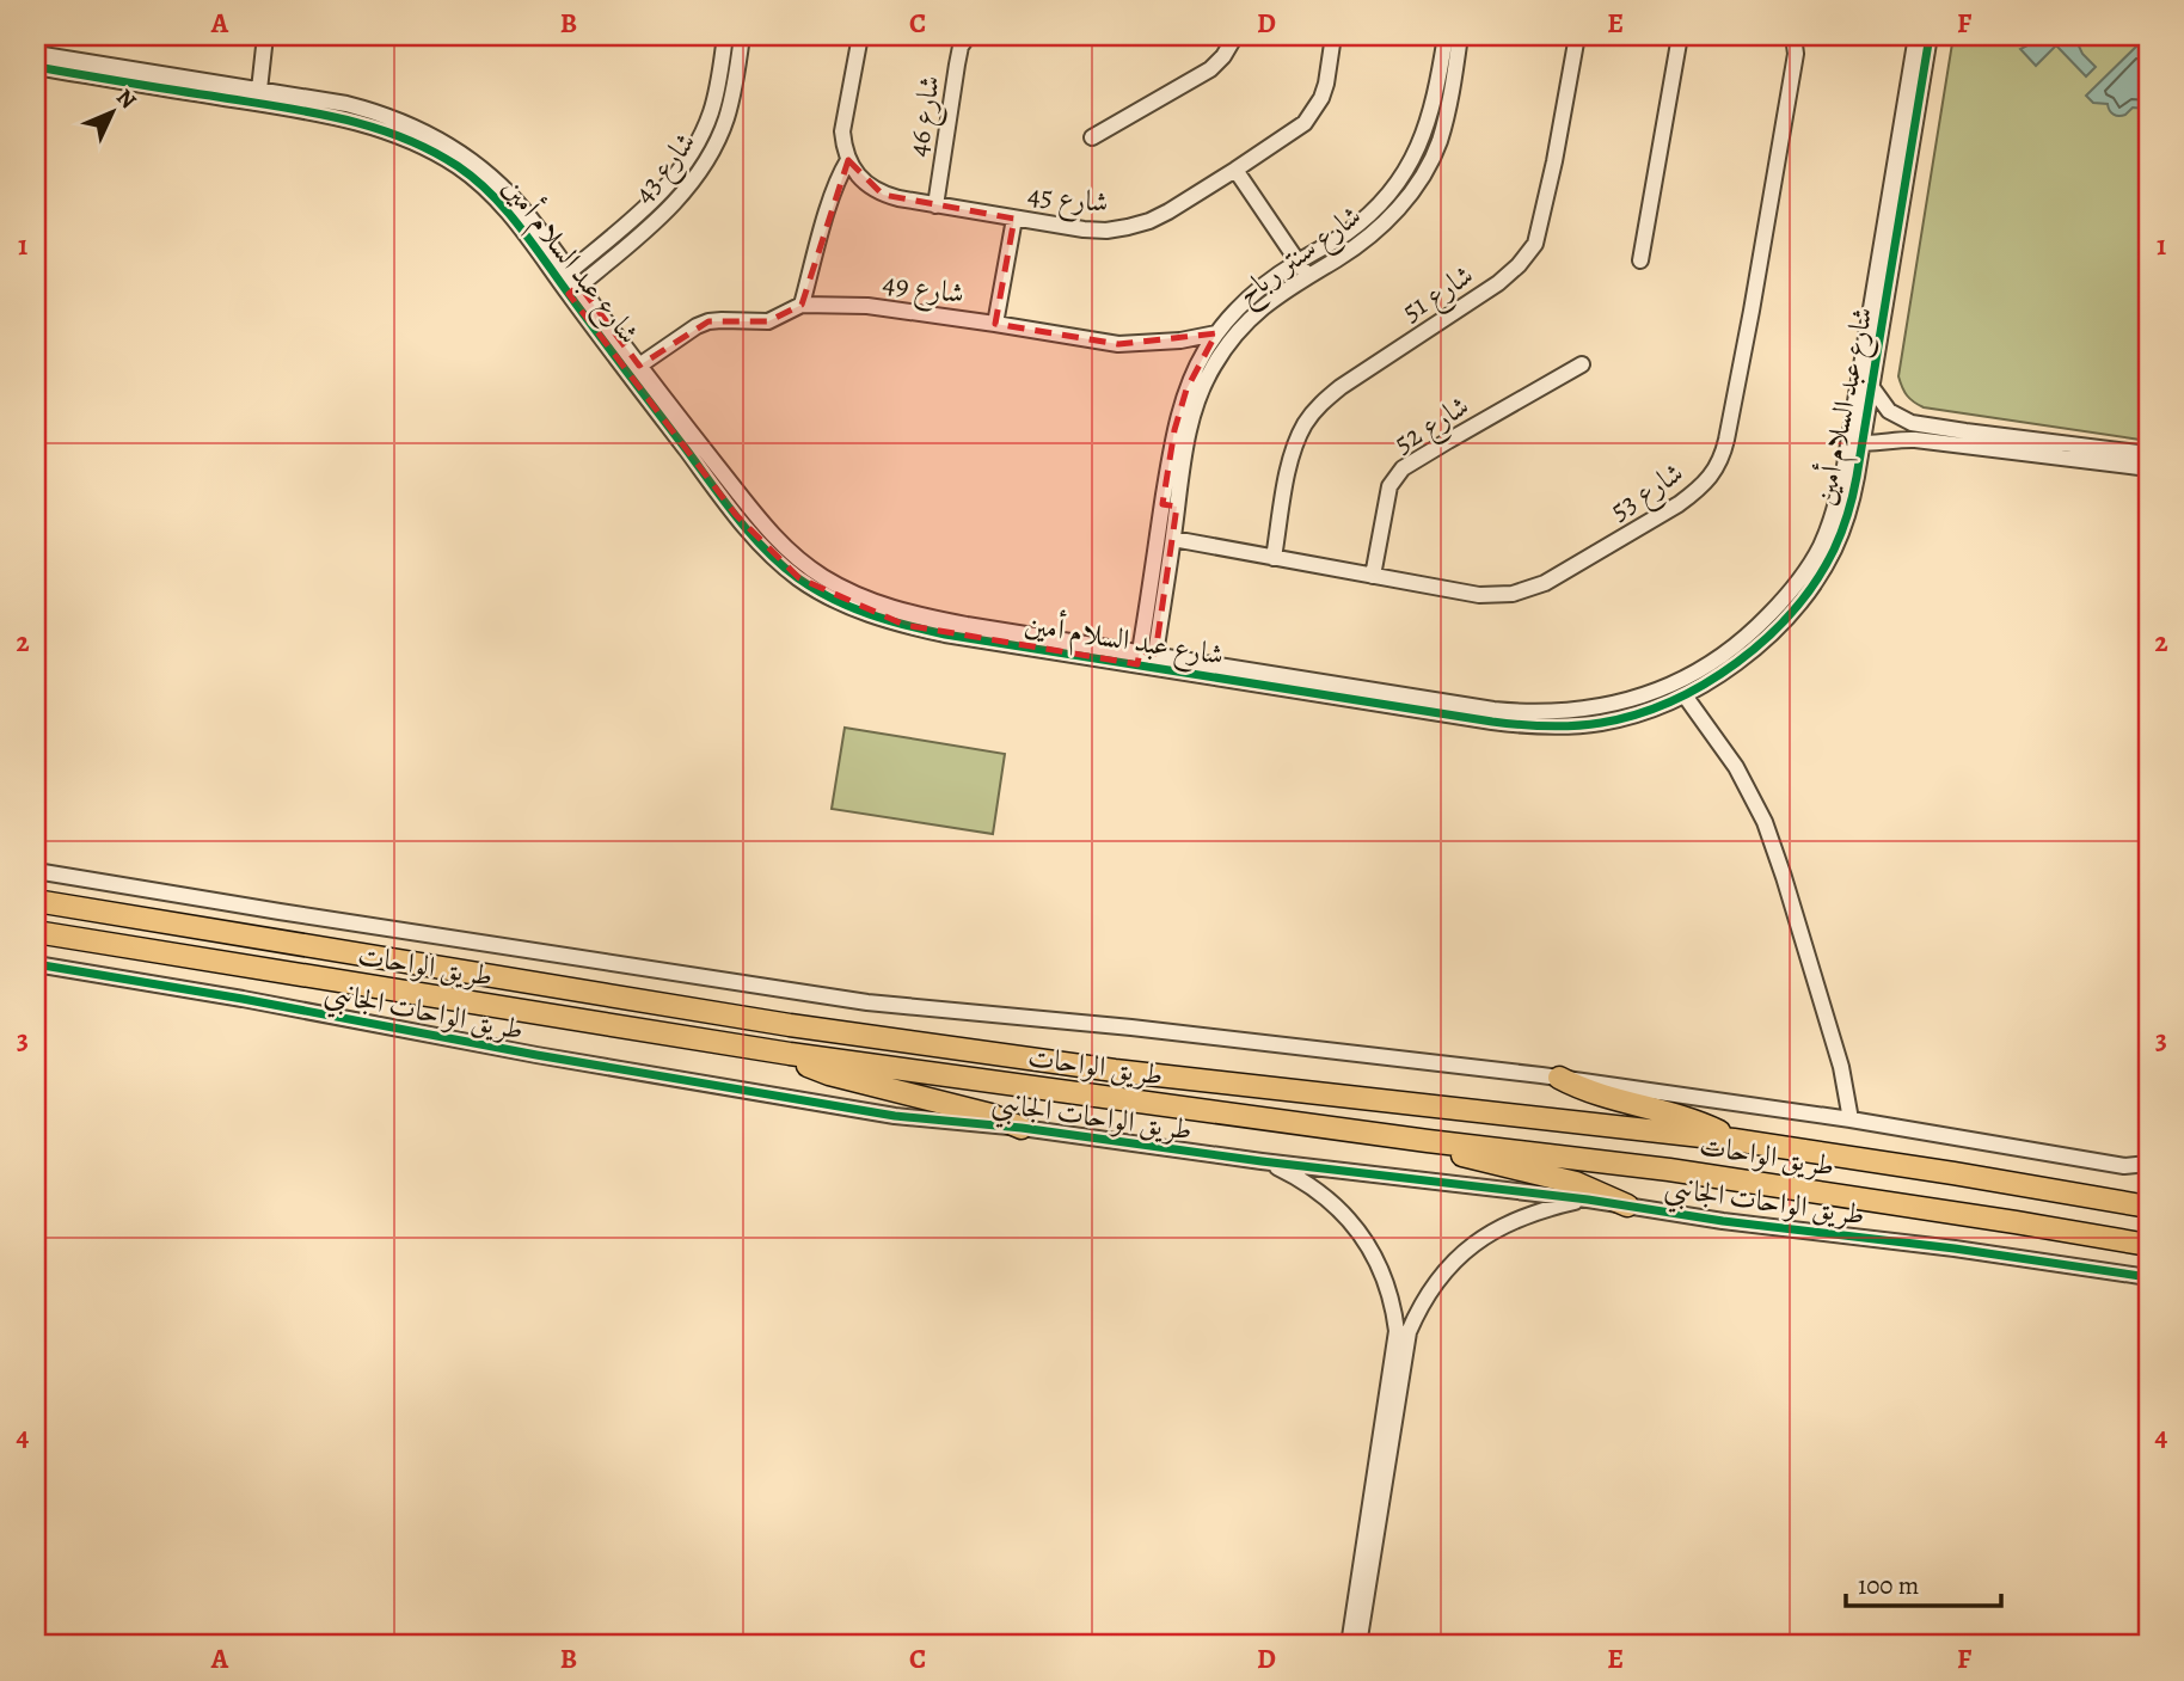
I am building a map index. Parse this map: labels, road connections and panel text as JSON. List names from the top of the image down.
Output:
{
  "streets": {
    "highway": ["طريق الواحات"],
    "street": [
      "شارع 46",
      "شارع 43",
      "شارع 45",
      "شارع سنتر رباح",
      "شارع عبد السلام أمين",
      "شارع 49",
      "شارع 51",
      "شارع 52",
      "شارع 53",
      "طريق الواحات الجانبي"
    ]
  },
  "crossings": [
    ["شارع 46", "شارع 45"],
    ["شارع 43", "شارع عبد السلام أمين"],
    ["شارع سنتر رباح", "شارع عبد السلام أمين"],
    ["شارع سنتر رباح", "شارع 49"],
    ["شارع سنتر رباح", "شارع 53"],
    ["شارع عبد السلام أمين", "شارع 49"],
    ["شارع 51", "شارع 53"],
    ["شارع 52", "شارع 53"]
  ],
  "scale_bar": "100 m",
  "north": "top right",
  "grid": {
    "columns": [
      "A",
      "B",
      "C",
      "D",
      "E",
      "F"
    ],
    "rows": [
      "1",
      "2",
      "3",
      "4"
    ]
  }
}
